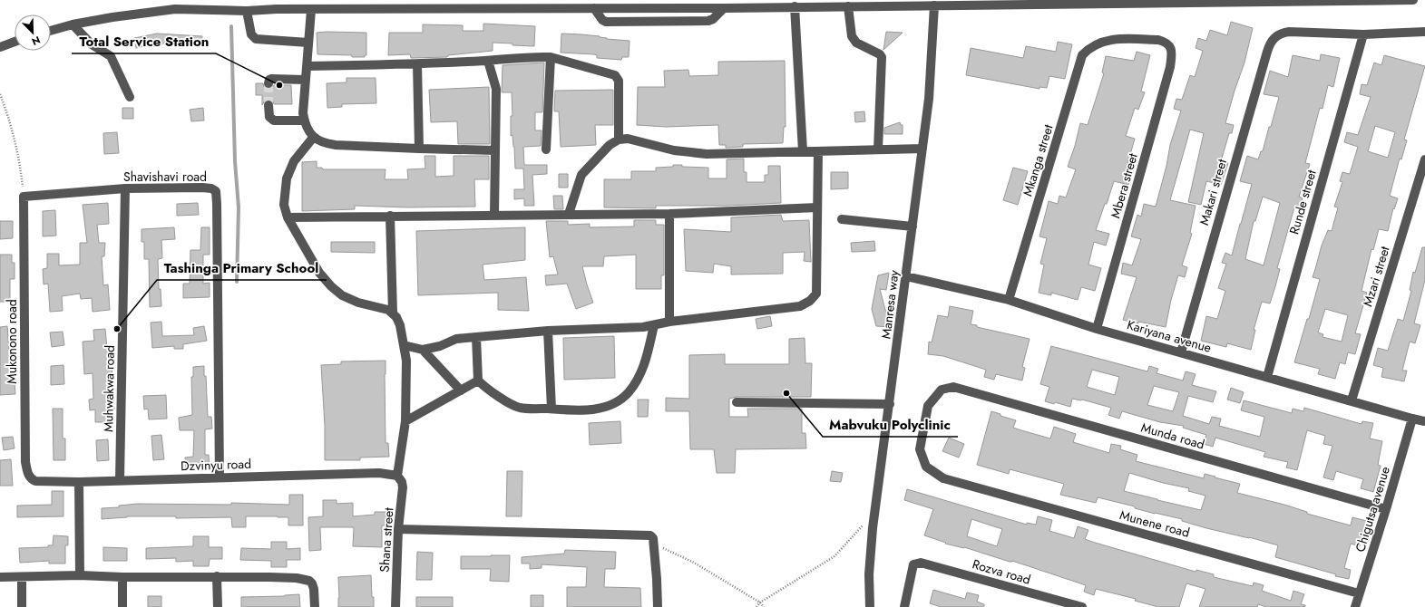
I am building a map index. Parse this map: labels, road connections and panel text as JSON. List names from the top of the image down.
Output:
{
  "streets": {
    "street": [
      "Mkanga street",
      "Shavishavi road",
      "Mbera street",
      "Makari street",
      "Runde street",
      "Mzari street",
      "Manresa way",
      "Kariyana avenue",
      "Mukonono road",
      "Muhwakwa road",
      "Munda road",
      "Dzvinyu road",
      "Chigutsa avenue",
      "Munene road",
      "Shana street",
      "Rozva road"
    ]
  },
  "crossings": [
    ["Mkanga street", "Mbera street"],
    ["Mkanga street", "Kariyana avenue"],
    ["Shavishavi road", "Mukonono road"],
    ["Shavishavi road", "Muhwakwa road"],
    ["Shavishavi road", "Dzvinyu road"],
    ["Mbera street", "Kariyana avenue"],
    ["Makari street", "Runde street"],
    ["Makari street", "Kariyana avenue"],
    ["Runde street", "Kariyana avenue"],
    ["Mzari street", "Kariyana avenue"],
    ["Manresa way", "Kariyana avenue"],
    ["Kariyana avenue", "Chigutsa avenue"],
    ["Mukonono road", "Dzvinyu road"],
    ["Muhwakwa road", "Dzvinyu road"],
    ["Munda road", "Chigutsa avenue"],
    ["Munda road", "Munene road"],
    ["Dzvinyu road", "Shana street"],
    ["Chigutsa avenue", "Munene road"]
  ],
  "places": ["Total Service Station", "Tashinga Primary School", "Mabvuku Polyclinic"],
  "north": "bottom right"
}
